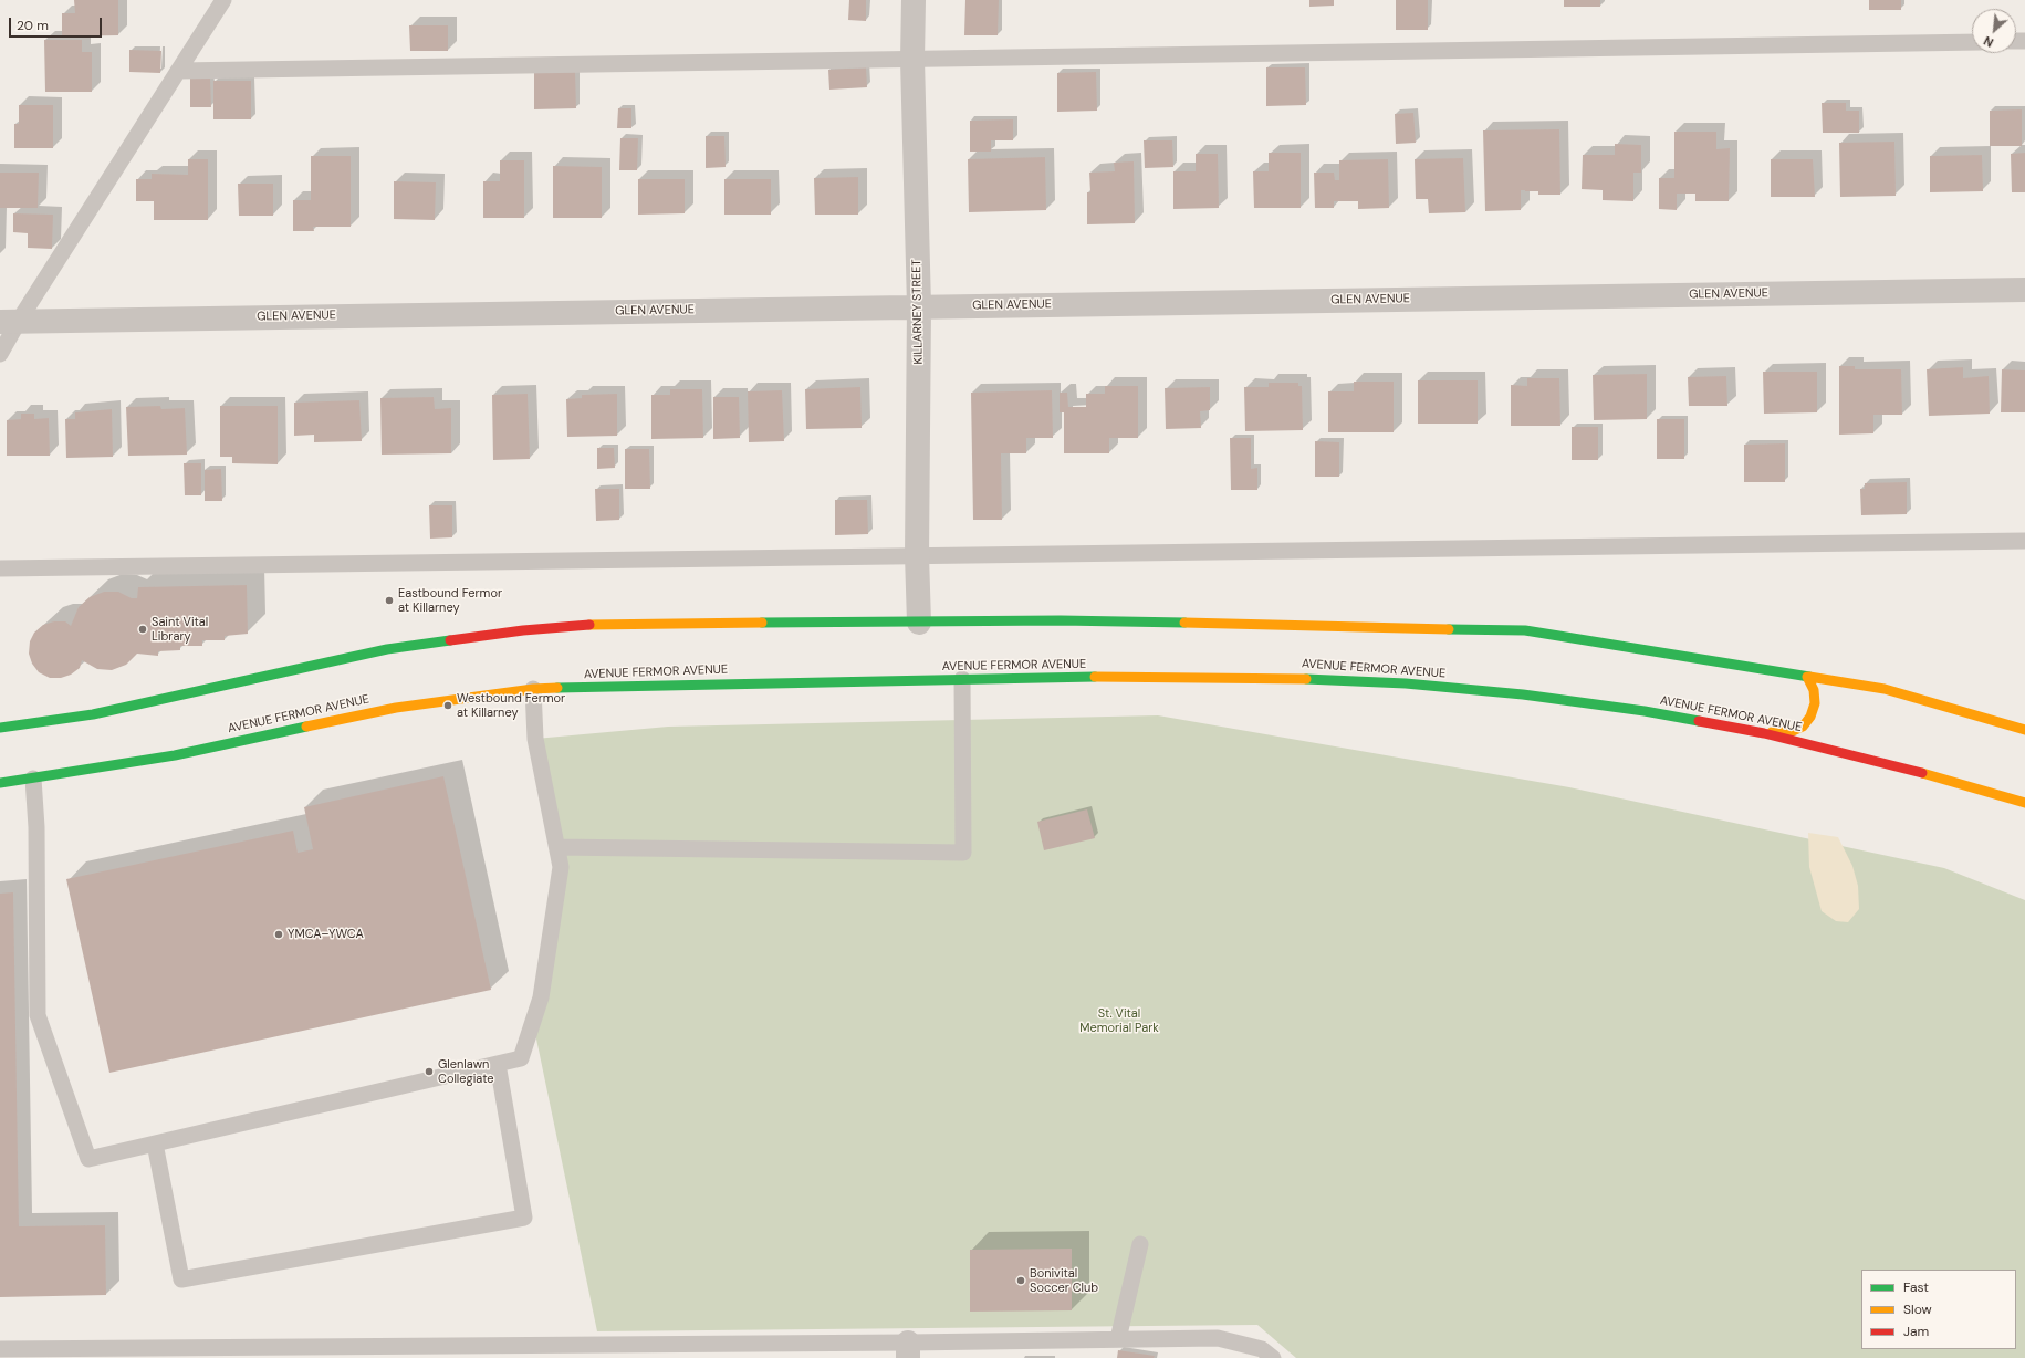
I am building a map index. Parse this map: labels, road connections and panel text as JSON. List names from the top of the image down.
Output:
{
  "streets": {
    "main road": ["AVENUE FERMOR AVENUE"],
    "street": ["GLEN AVENUE", "KILLARNEY STREET"]
  },
  "crossings": [
    ["GLEN AVENUE", "KILLARNEY STREET"]
  ],
  "parks": ["St. Vital Memorial Park"],
  "places": [
    "Eastbound Fermor at Killarney",
    "Saint Vital Library",
    "Westbound Fermor at Killarney",
    "YMCA–YWCA",
    "Glenlawn Collegiate",
    "Bonivital Soccer Club"
  ],
  "legend": ["Fast", "Slow", "Jam"],
  "scale_bar": "20 m",
  "north": "bottom left"
}
